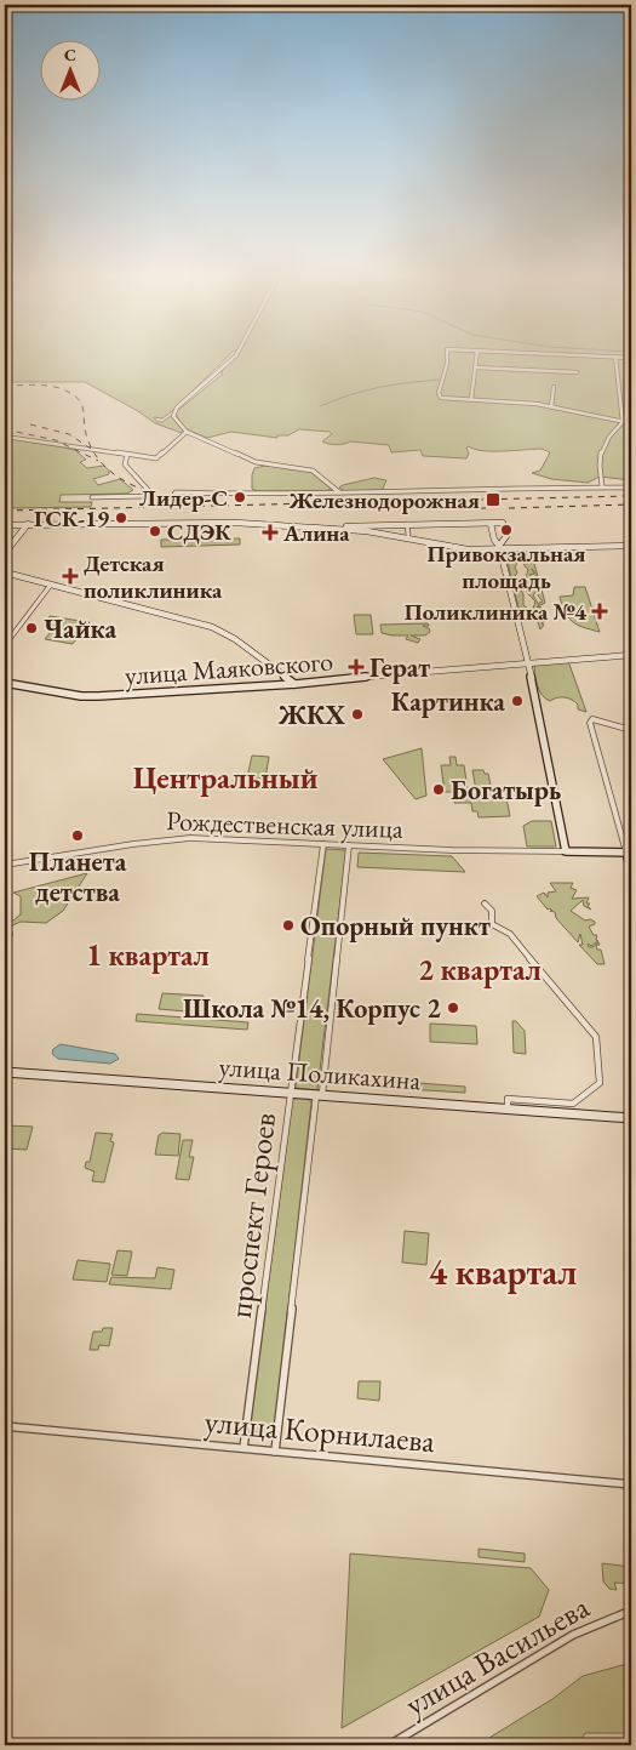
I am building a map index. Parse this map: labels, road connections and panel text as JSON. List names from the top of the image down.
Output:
{
  "streets": {
    "street": [
      "улица Маяковского",
      "Рождественская улица",
      "улица Поликахина",
      "проспект Героев",
      "улица Корнилаева",
      "улица Васильева"
    ]
  },
  "crossings": [
    ["Рождественская улица", "проспект Героев"],
    ["улица Поликахина", "проспект Героев"],
    ["проспект Героев", "улица Корнилаева"]
  ],
  "districts": [
    "Центральный",
    "1 квартал",
    "2 квартал",
    "4 квартал"
  ],
  "places": {
    "other": [
      "Лидер-С",
      "ГСК-19",
      "Привокзальная площадь",
      "СДЭК",
      "Чайка",
      "Картинка",
      "ЖКХ",
      "Богатырь",
      "Планета детства",
      "Опорный пункт",
      "Школа №14, Корпус 2"
    ],
    "transit": ["Железнодорожная"],
    "health": [
      "Алина",
      "Детская поликлиника",
      "Поликлиника №4",
      "Герат"
    ]
  },
  "north": "top"
}
